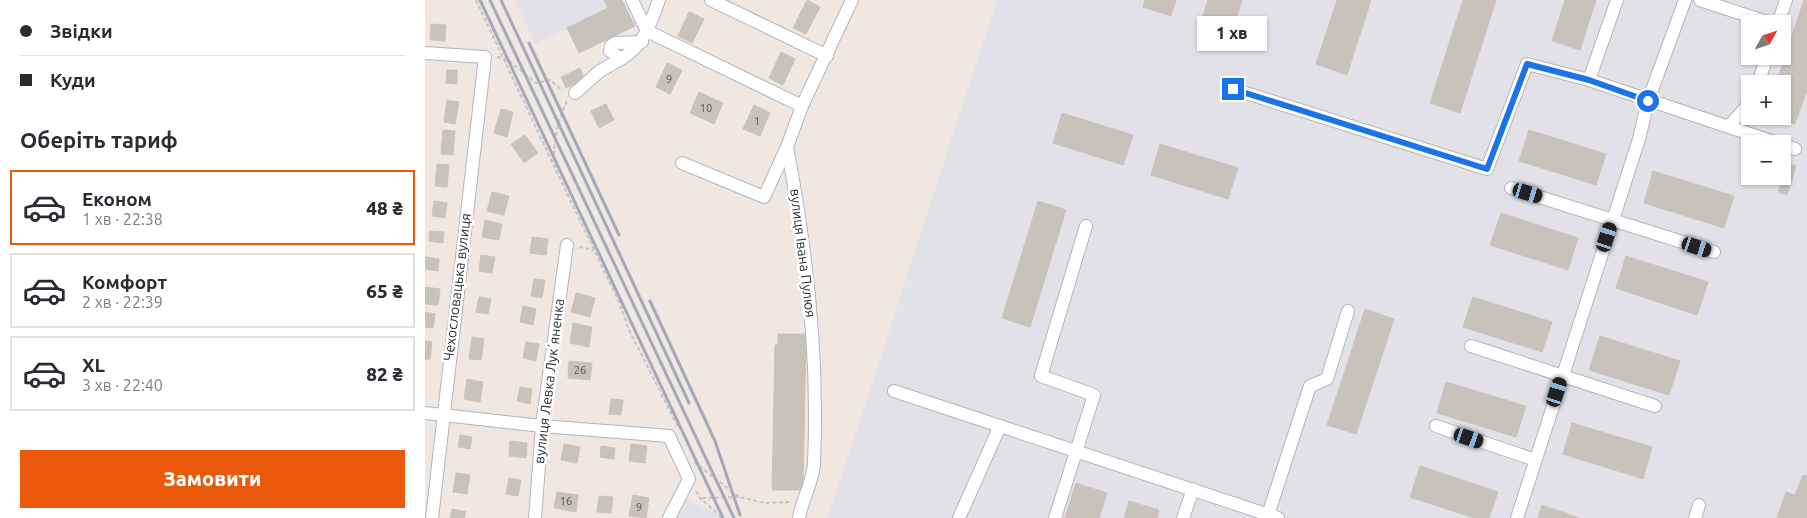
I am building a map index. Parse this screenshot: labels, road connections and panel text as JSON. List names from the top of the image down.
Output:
{
  "streets": {
    "street": ["вулиця Івана Пулюя", "Чехословацька вулиця", "вулиця Левка Лукʼяненка"]
  },
  "house_numbers": [
    "9",
    "10",
    "1",
    "26",
    "16",
    "9"
  ],
  "north": "top right",
  "page": {
    "banner": ["Звідки", "Куди"],
    "map_buttons": ["+", "−"],
    "bubble": "1 хв",
    "heading": "Оберіть тариф",
    "list": [
      {
        "name": "Економ",
        "note": "1 хв · 22:38",
        "value": "48 ₴"
      },
      {
        "name": "Комфорт",
        "note": "2 хв · 22:39",
        "value": "65 ₴"
      },
      {
        "name": "XL",
        "note": "3 хв · 22:40",
        "value": "82 ₴"
      }
    ],
    "buttons": "Замовити"
  }
}
